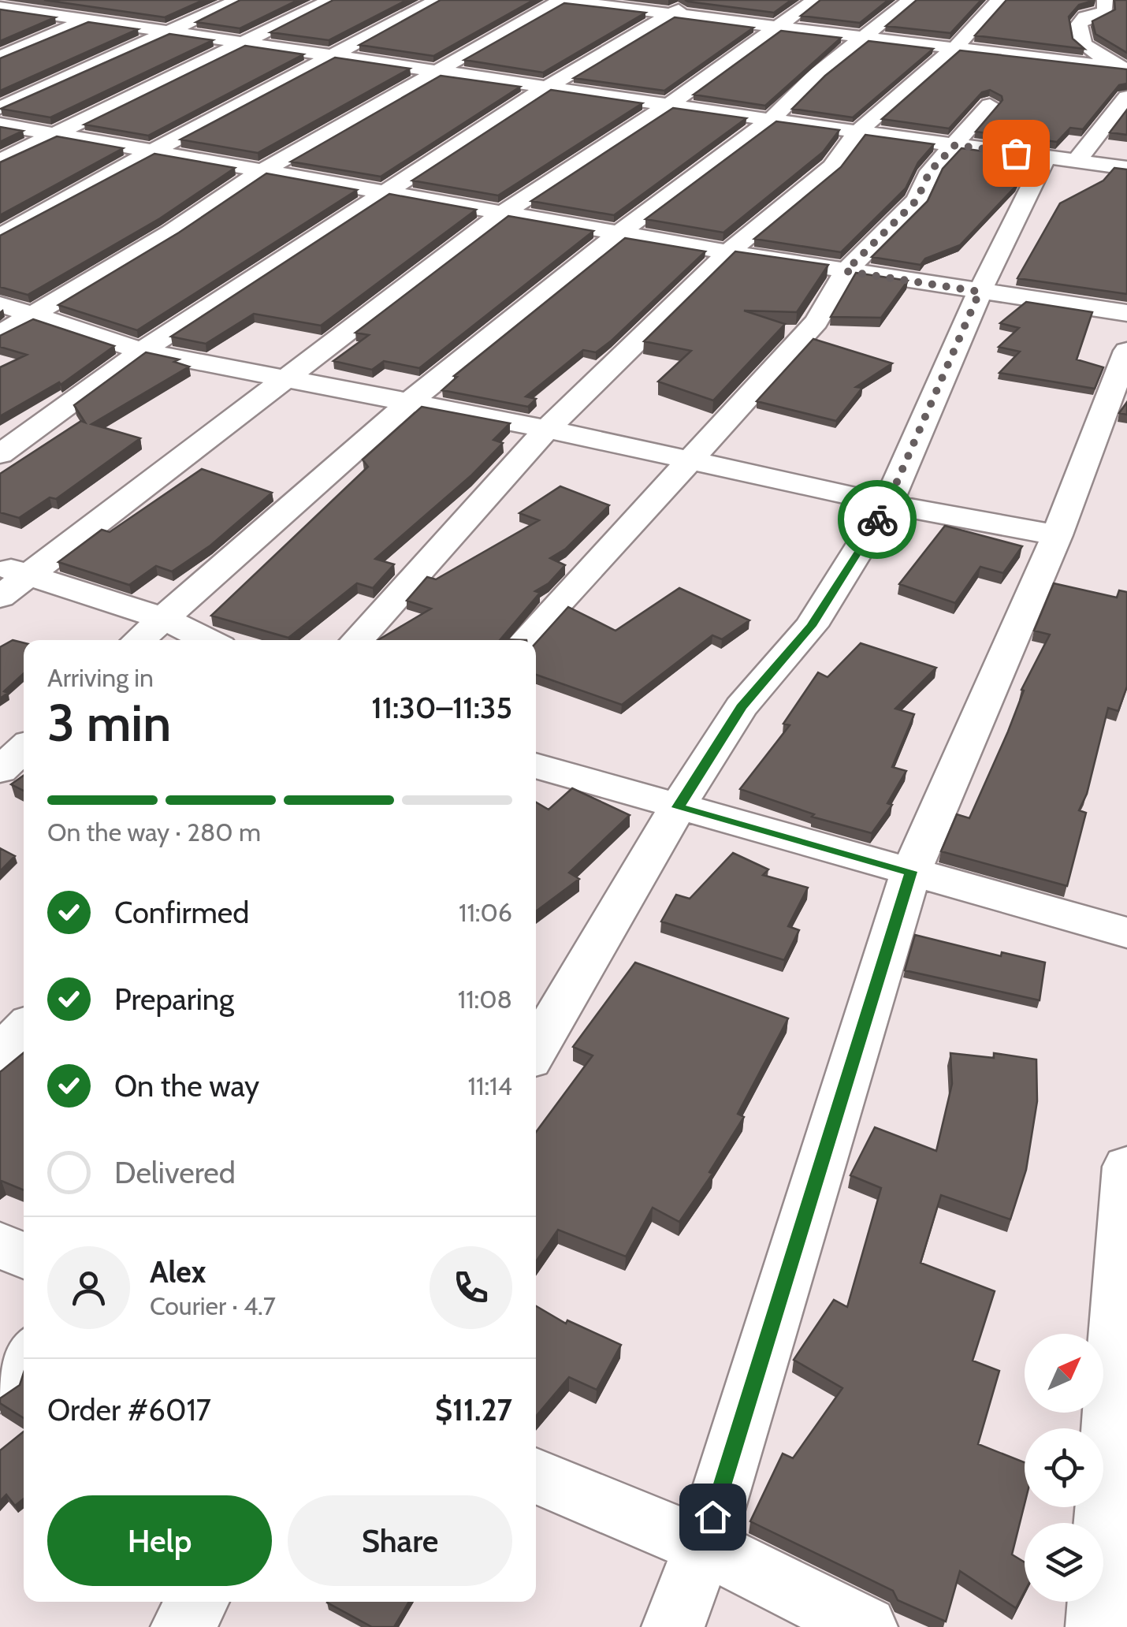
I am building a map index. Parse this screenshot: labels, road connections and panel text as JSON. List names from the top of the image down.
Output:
{
  "north": "top right",
  "page": {
    "heading": ["3 min", "Arriving in", "11:30–11:35"],
    "panel": [
      "Alex",
      "Courier · 4.7",
      "Order #6017",
      "$11.27"
    ],
    "bar": "On the way · 280 m",
    "list": [
      ["Confirmed", "11:06"],
      ["Preparing", "11:08"],
      ["On the way", "11:14"],
      "Delivered"
    ],
    "buttons": ["Help", "Share"]
  }
}
